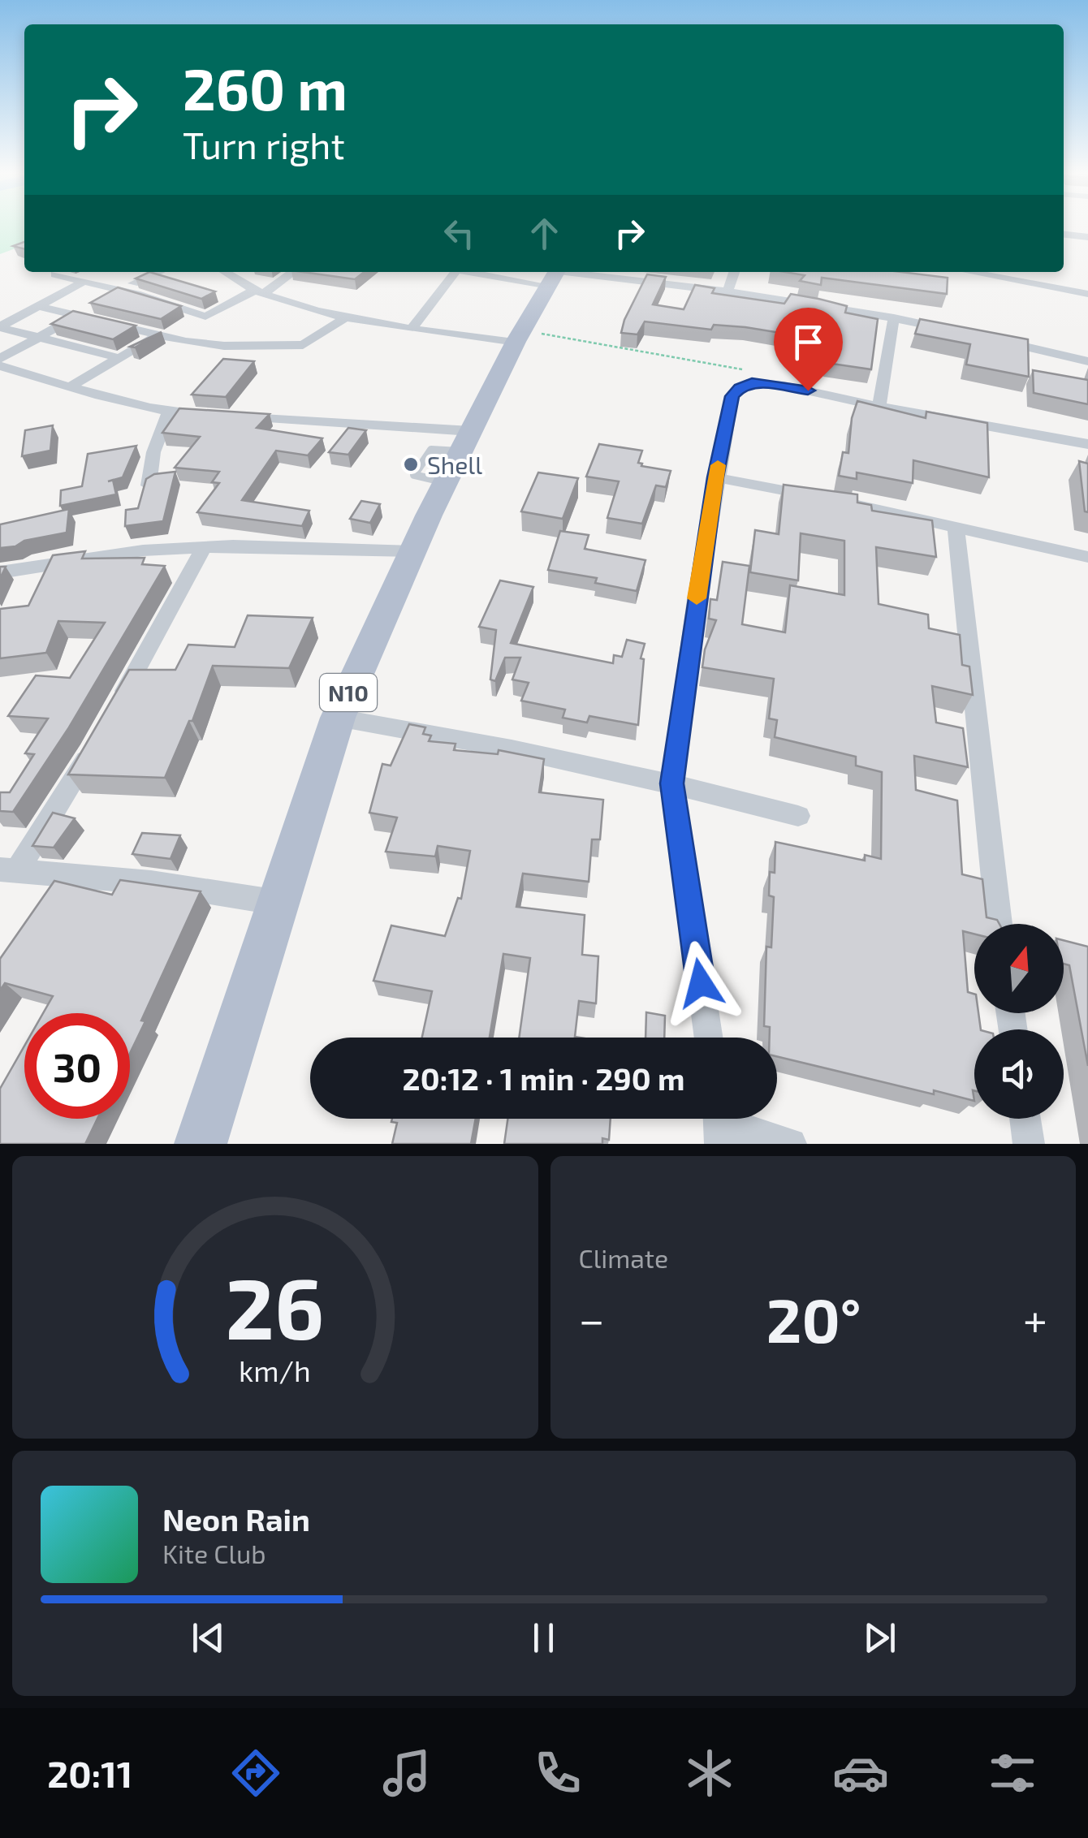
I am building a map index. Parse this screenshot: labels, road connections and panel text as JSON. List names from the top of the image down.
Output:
{
  "streets": {
    "main road": ["N10"]
  },
  "places": ["Shell"],
  "north": "top",
  "page": {
    "turn": ["260 m", "Turn right"],
    "limit": "30",
    "trip": "20:12 · 1 min · 290 m",
    "tile": "Climate",
    "heat": ["−", "20°", "+"],
    "song": ["Neon Rain", "Kite Club"],
    "tabs": "20:11",
    "gauge": ["26", "km/h"]
  }
}
